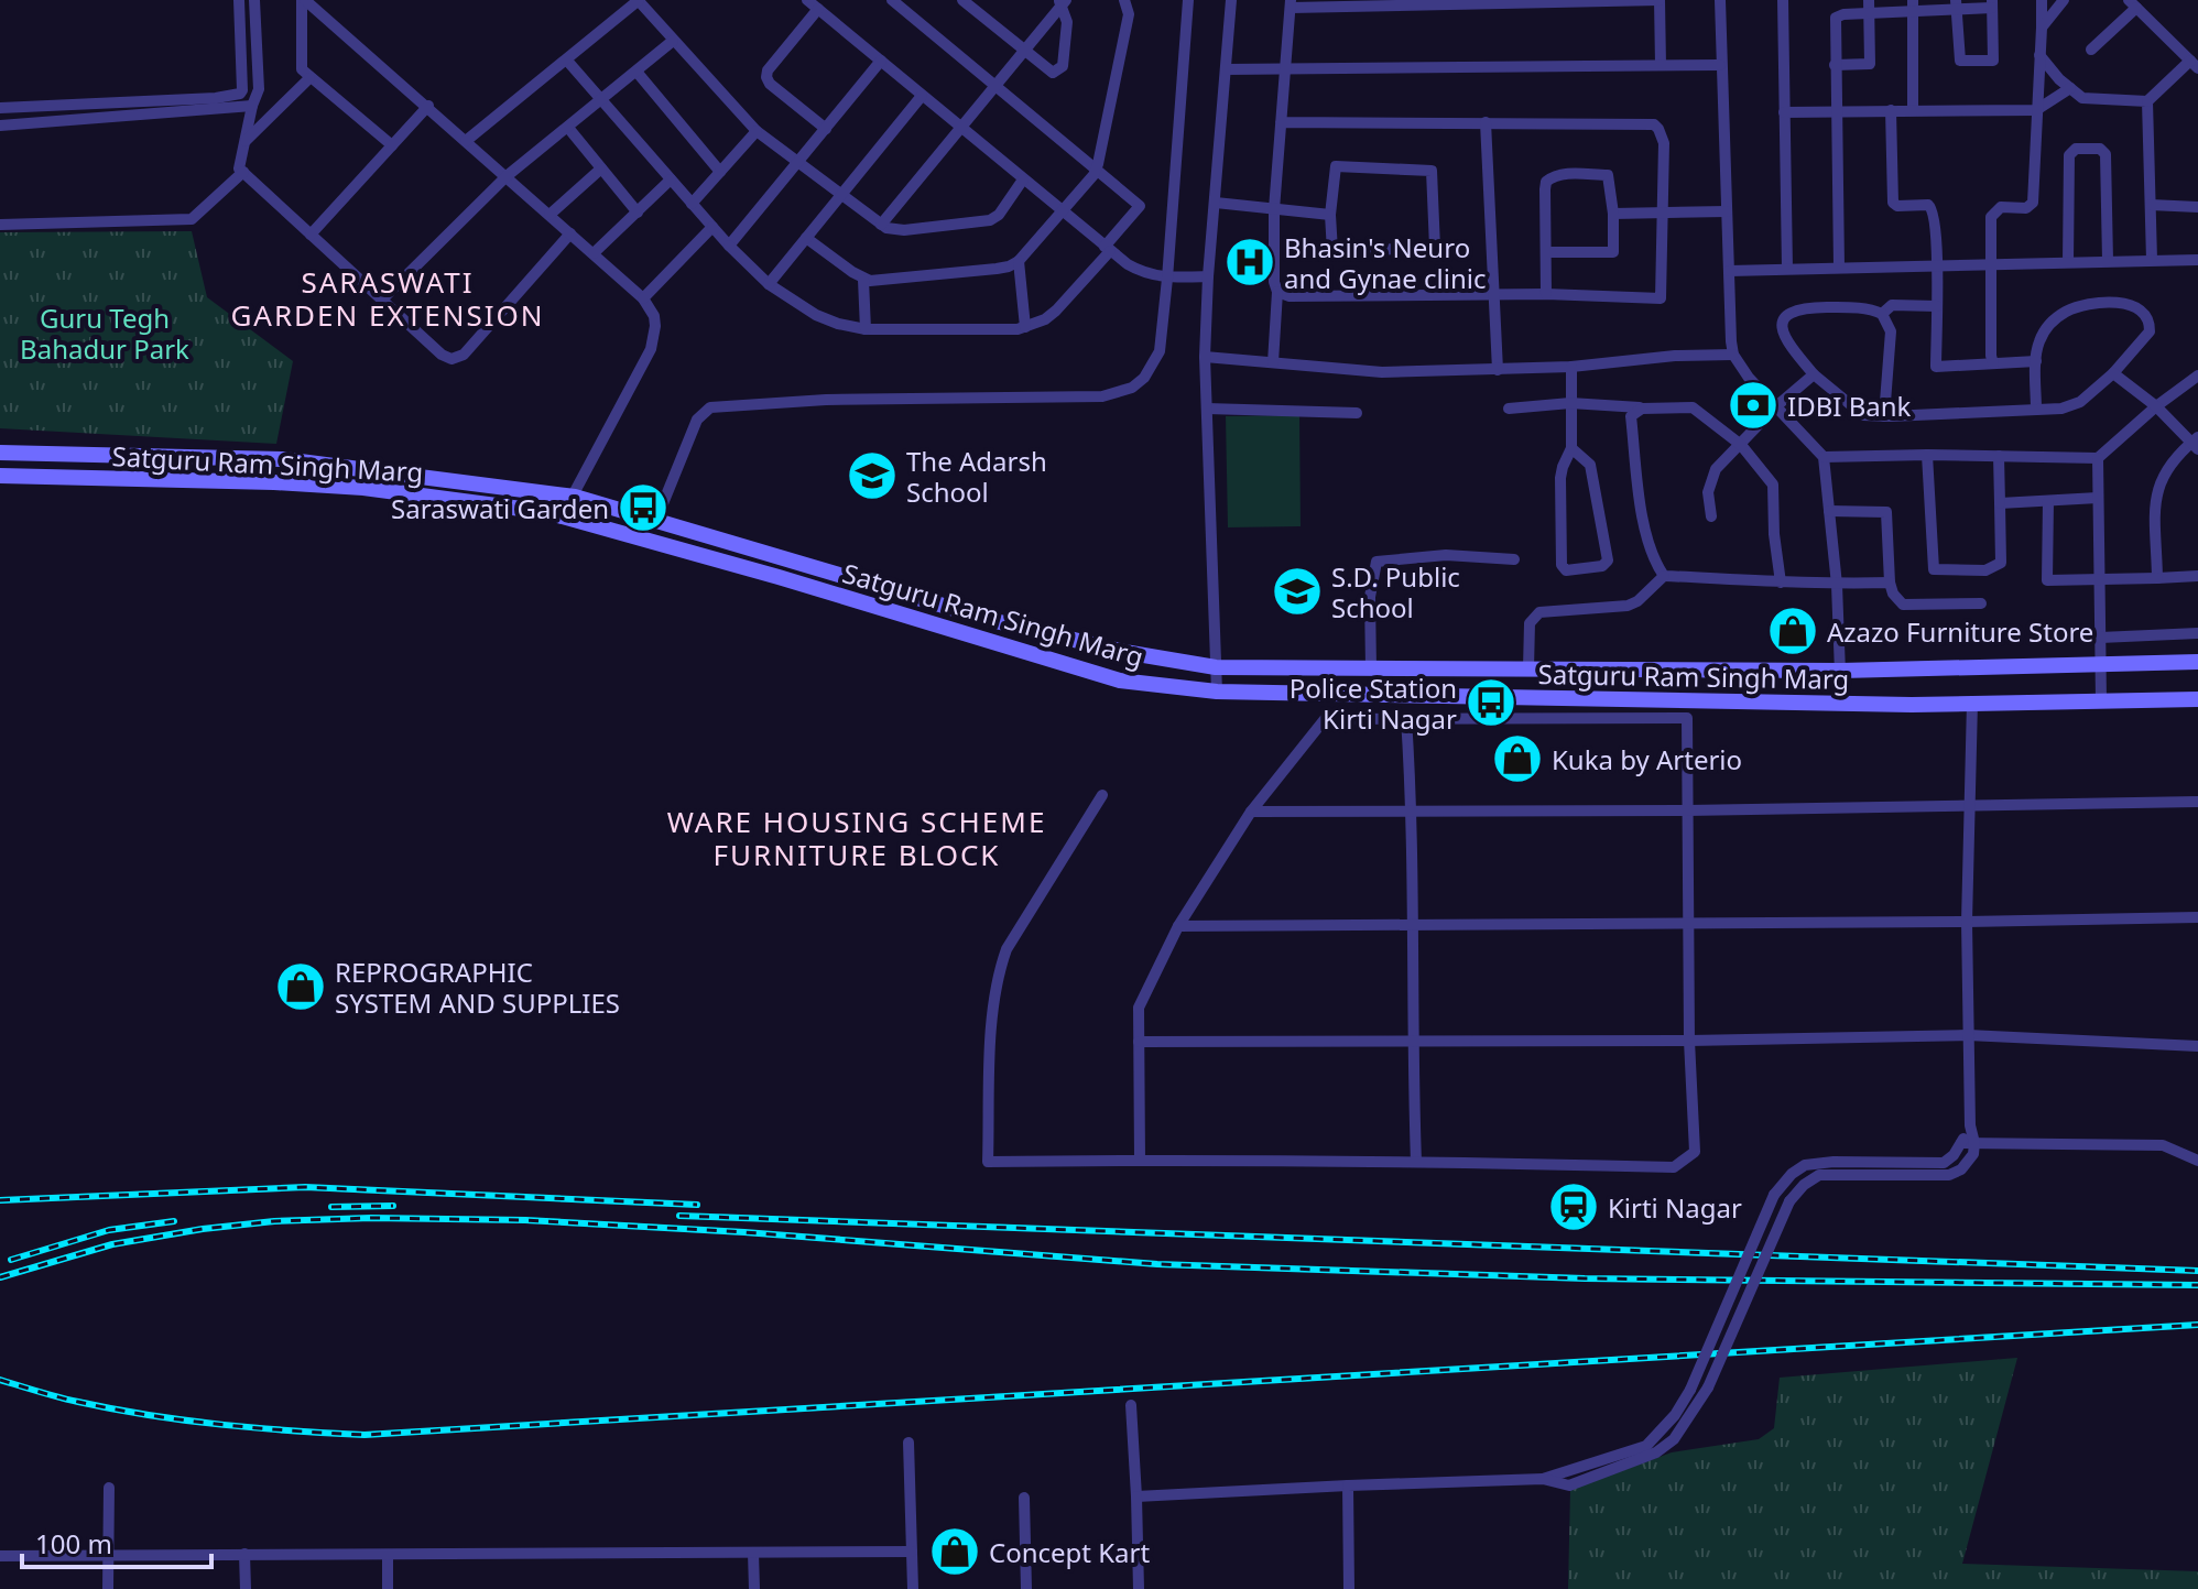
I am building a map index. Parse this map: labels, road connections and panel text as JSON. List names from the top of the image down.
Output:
{
  "streets": {
    "main road": ["Satguru Ram Singh Marg"]
  },
  "districts": ["SARASWATI GARDEN EXTENSION", "WARE HOUSING SCHEME FURNITURE BLOCK"],
  "parks": ["Guru Tegh Bahadur Park"],
  "places": {
    "hospital": ["Bhasin's Neuro and Gynae clinic"],
    "bank": ["IDBI Bank"],
    "school or university": ["The Adarsh School", "S.D. Public School"],
    "bus stop": ["Saraswati Garden", "Police Station Kirti Nagar"],
    "shop": [
      "Azazo Furniture Store",
      "Kuka by Arterio",
      "REPROGRAPHIC SYSTEM AND SUPPLIES",
      "Concept Kart"
    ],
    "station": ["Kirti Nagar"]
  },
  "scale_bar": "100 m"
}
